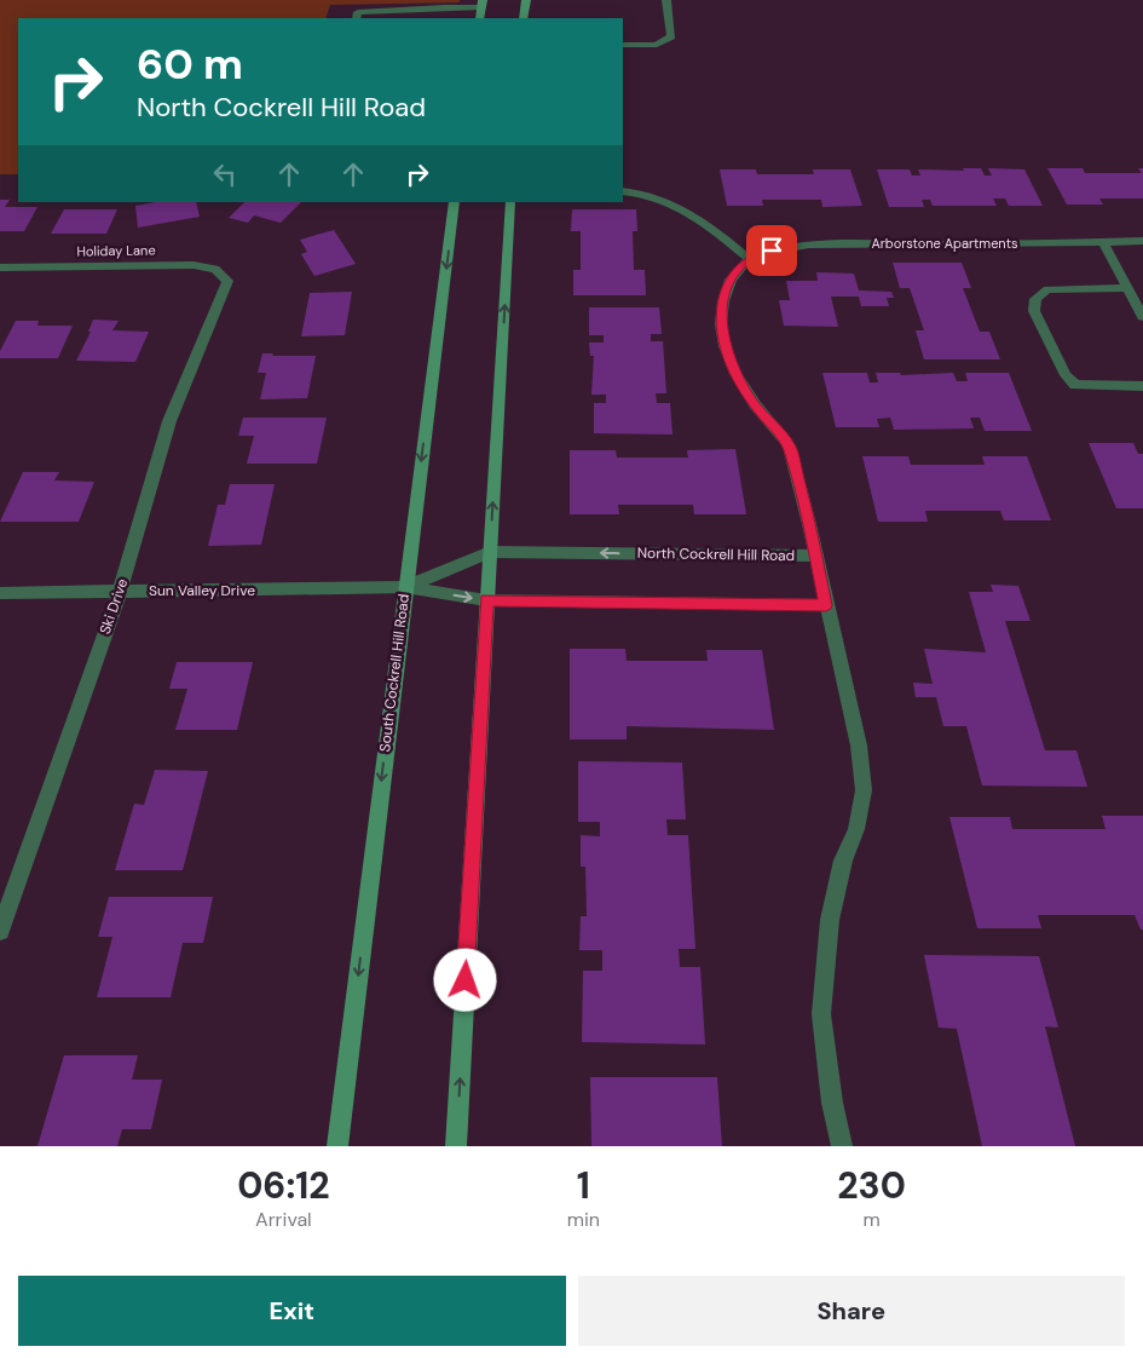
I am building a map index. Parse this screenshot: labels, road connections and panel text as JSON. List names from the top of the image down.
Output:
{
  "streets": {
    "main road": ["South Cockrell Hill Road"],
    "street": [
      "Arborstone Apartments",
      "Holiday Lane",
      "North Cockrell Hill Road",
      "Sun Valley Drive",
      "Ski Drive"
    ]
  },
  "crossings": [
    ["Holiday Lane", "Ski Drive"],
    ["North Cockrell Hill Road", "Sun Valley Drive"],
    ["North Cockrell Hill Road", "South Cockrell Hill Road"],
    ["Sun Valley Drive", "Ski Drive"],
    ["Sun Valley Drive", "South Cockrell Hill Road"]
  ],
  "page": {
    "turn": ["60 m", "North Cockrell Hill Road"],
    "eta": [
      "06:12",
      "Arrival",
      "1",
      "min",
      "230",
      "m"
    ],
    "buttons": ["Exit", "Share"]
  }
}
